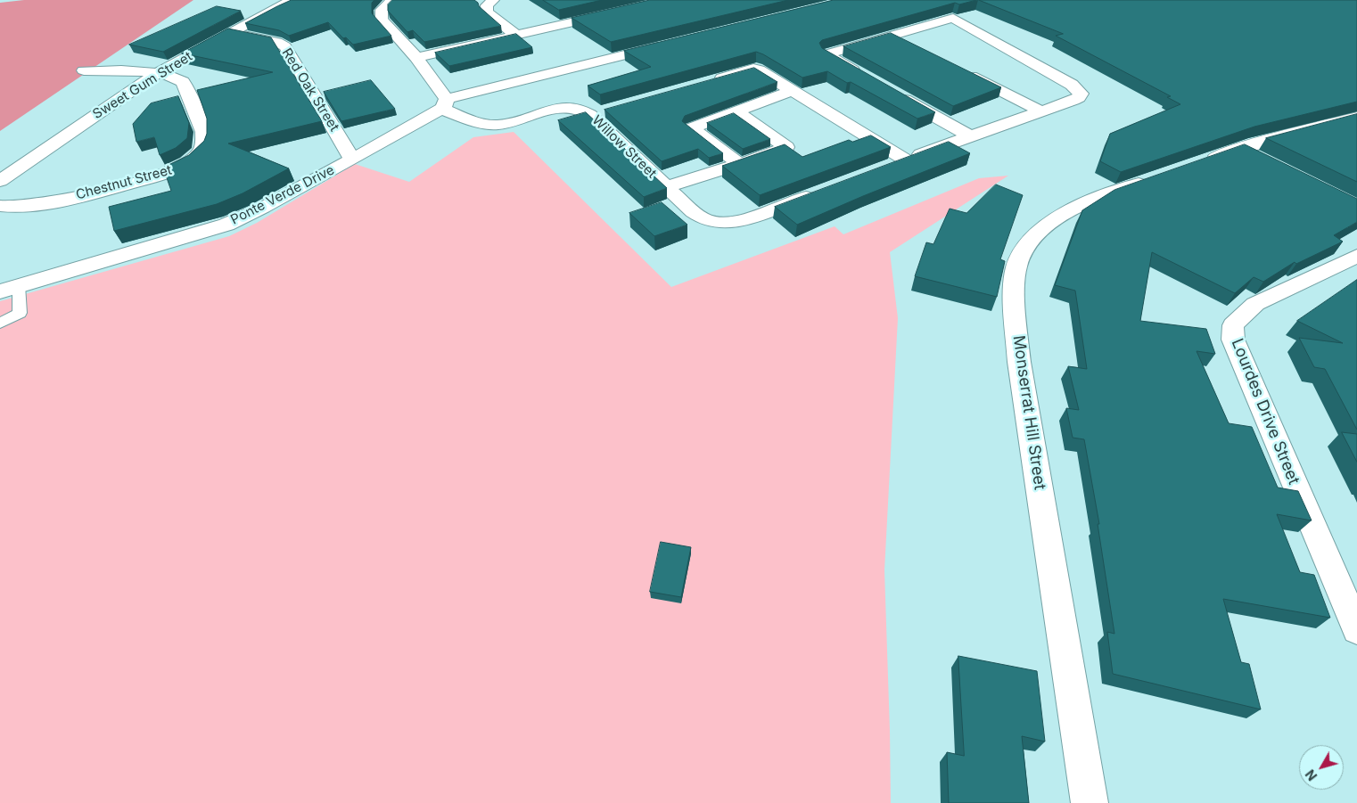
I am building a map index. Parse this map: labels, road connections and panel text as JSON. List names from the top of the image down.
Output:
{
  "streets": {
    "street": [
      "Sweet Gum Street",
      "Red Oak Street",
      "Willow Street",
      "Chestnut Street",
      "Ponte Verde Drive",
      "Lourdes Drive Street",
      "Monserrat Hill Street"
    ]
  },
  "crossings": [
    ["Sweet Gum Street", "Red Oak Street"],
    ["Sweet Gum Street", "Chestnut Street"],
    ["Red Oak Street", "Ponte Verde Drive"],
    ["Willow Street", "Ponte Verde Drive"]
  ],
  "north": "bottom left"
}
